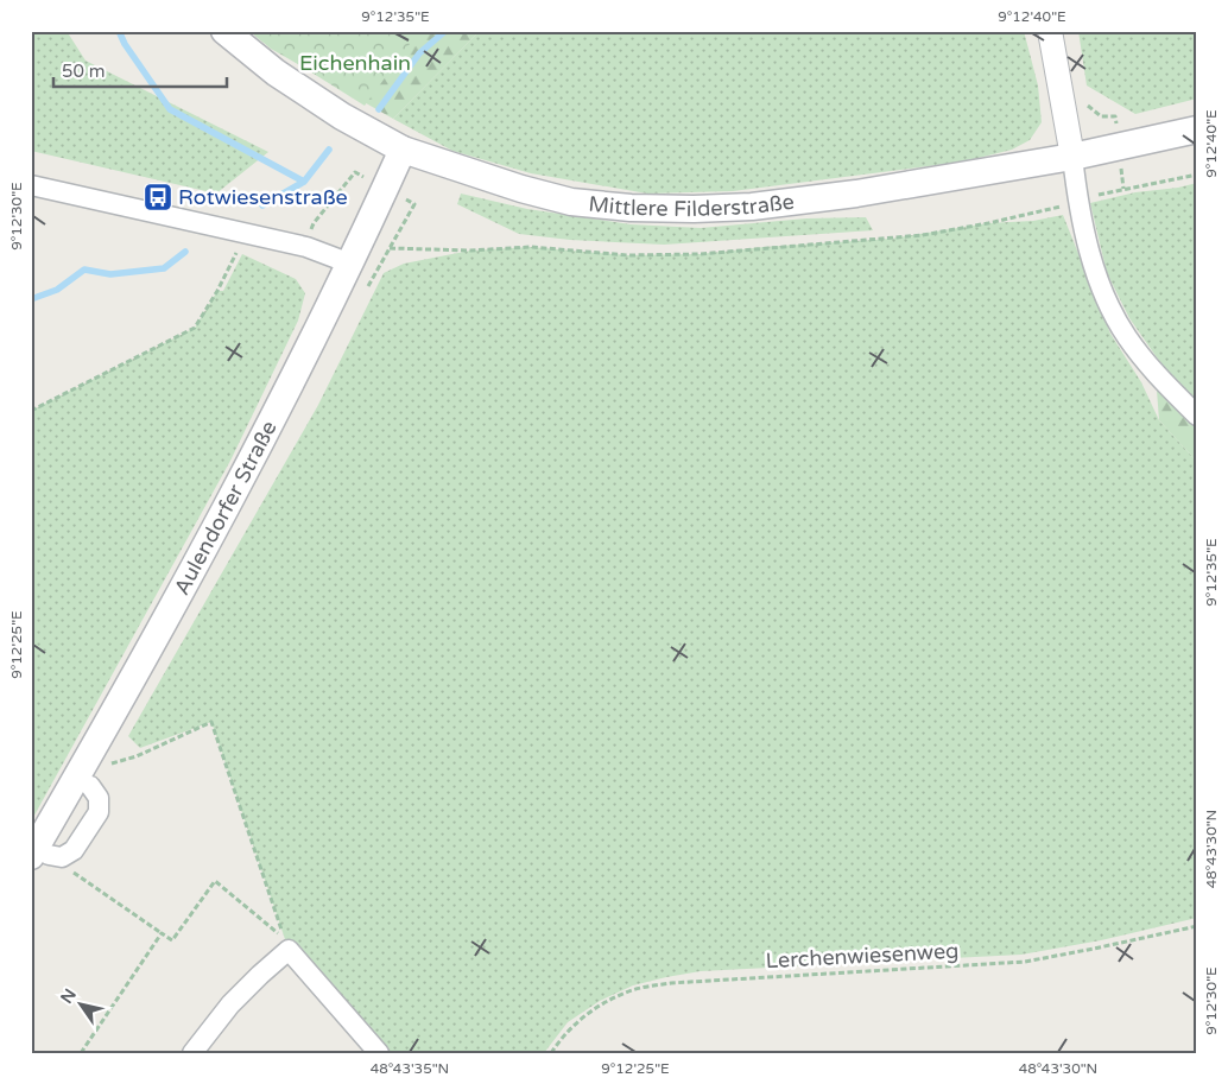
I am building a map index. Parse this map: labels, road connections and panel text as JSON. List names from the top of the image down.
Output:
{
  "streets": {
    "main road": ["Mittlere Filderstraße", "Aulendorfer Straße"],
    "path": ["Lerchenwiesenweg"]
  },
  "crossings": [
    ["Mittlere Filderstraße", "Aulendorfer Straße"]
  ],
  "parks": ["Eichenhain"],
  "places": {
    "bus stop": ["Rotwiesenstraße"]
  },
  "scale_bar": "50 m",
  "north": "top left",
  "coordinates": [
    "9°12'35\"E",
    "9°12'40\"E",
    "9°12'30\"E",
    "9°12'25\"E",
    "48°43'30\"N",
    "48°43'35\"N"
  ]
}
